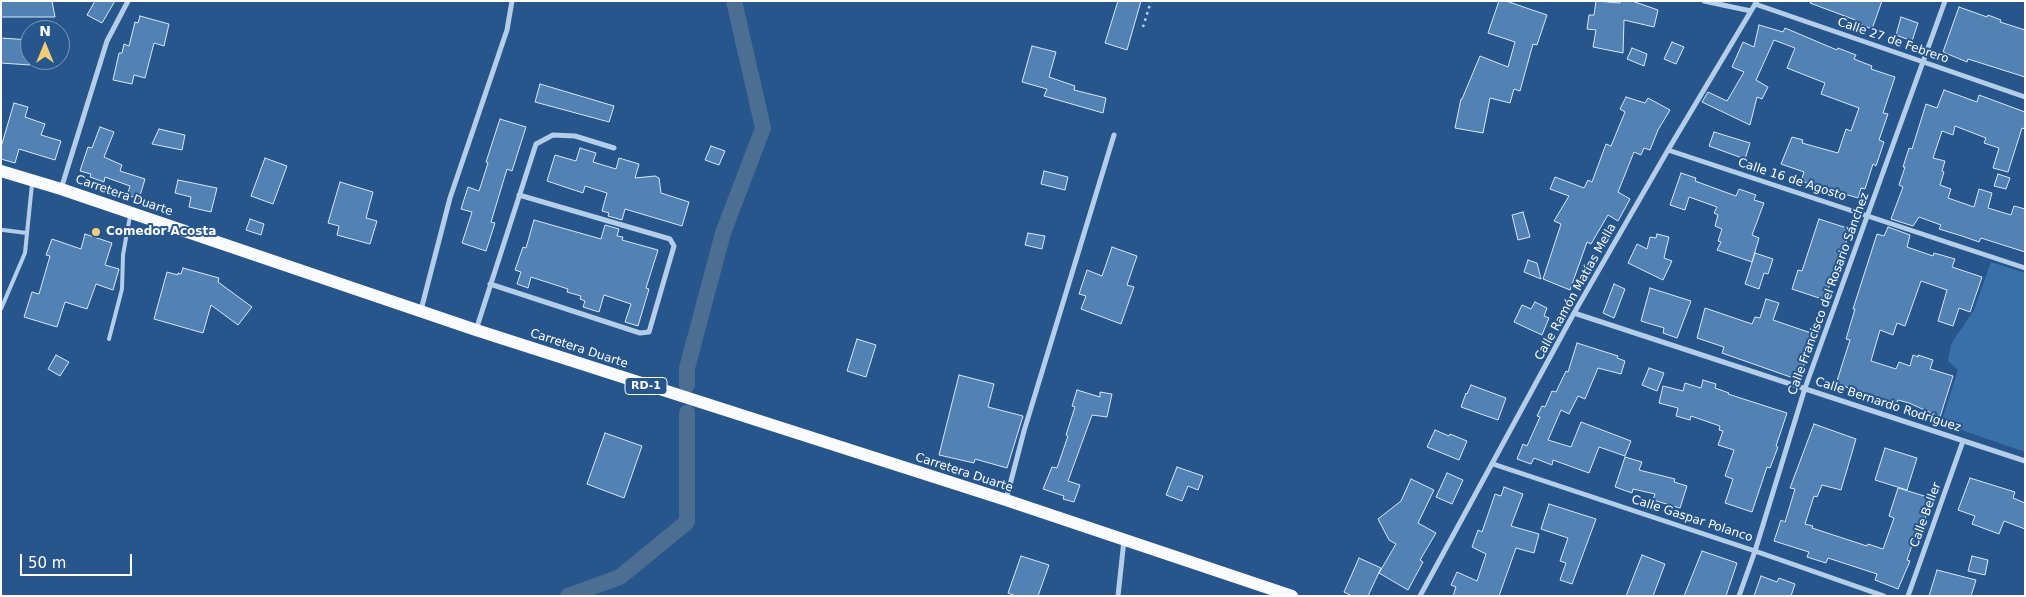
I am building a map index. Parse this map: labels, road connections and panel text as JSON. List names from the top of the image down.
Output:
{
  "streets": {
    "main road": ["Carretera Duarte", "RD-1"],
    "street": [
      "Calle 27 de Febrero",
      "Calle 16 de Agosto",
      "Calle Ramón Matías Mella",
      "Calle Francisco del Rosario Sánchez",
      "Calle Bernardo Rodríguez",
      "Calle Beller",
      "Calle Gaspar Polanco"
    ]
  },
  "crossings": [
    ["Calle 27 de Febrero", "Calle Ramón Matías Mella"],
    ["Calle 27 de Febrero", "Calle Francisco del Rosario Sánchez"],
    ["Calle 16 de Agosto", "Calle Ramón Matías Mella"],
    ["Calle 16 de Agosto", "Calle Francisco del Rosario Sánchez"],
    ["Calle Ramón Matías Mella", "Calle Bernardo Rodríguez"],
    ["Calle Ramón Matías Mella", "Calle Gaspar Polanco"],
    ["Calle Francisco del Rosario Sánchez", "Calle Bernardo Rodríguez"],
    ["Calle Francisco del Rosario Sánchez", "Calle Gaspar Polanco"],
    ["Calle Bernardo Rodríguez", "Calle Beller"]
  ],
  "places": ["Comedor Acosta"],
  "scale_bar": "50 m",
  "north": "top"
}
